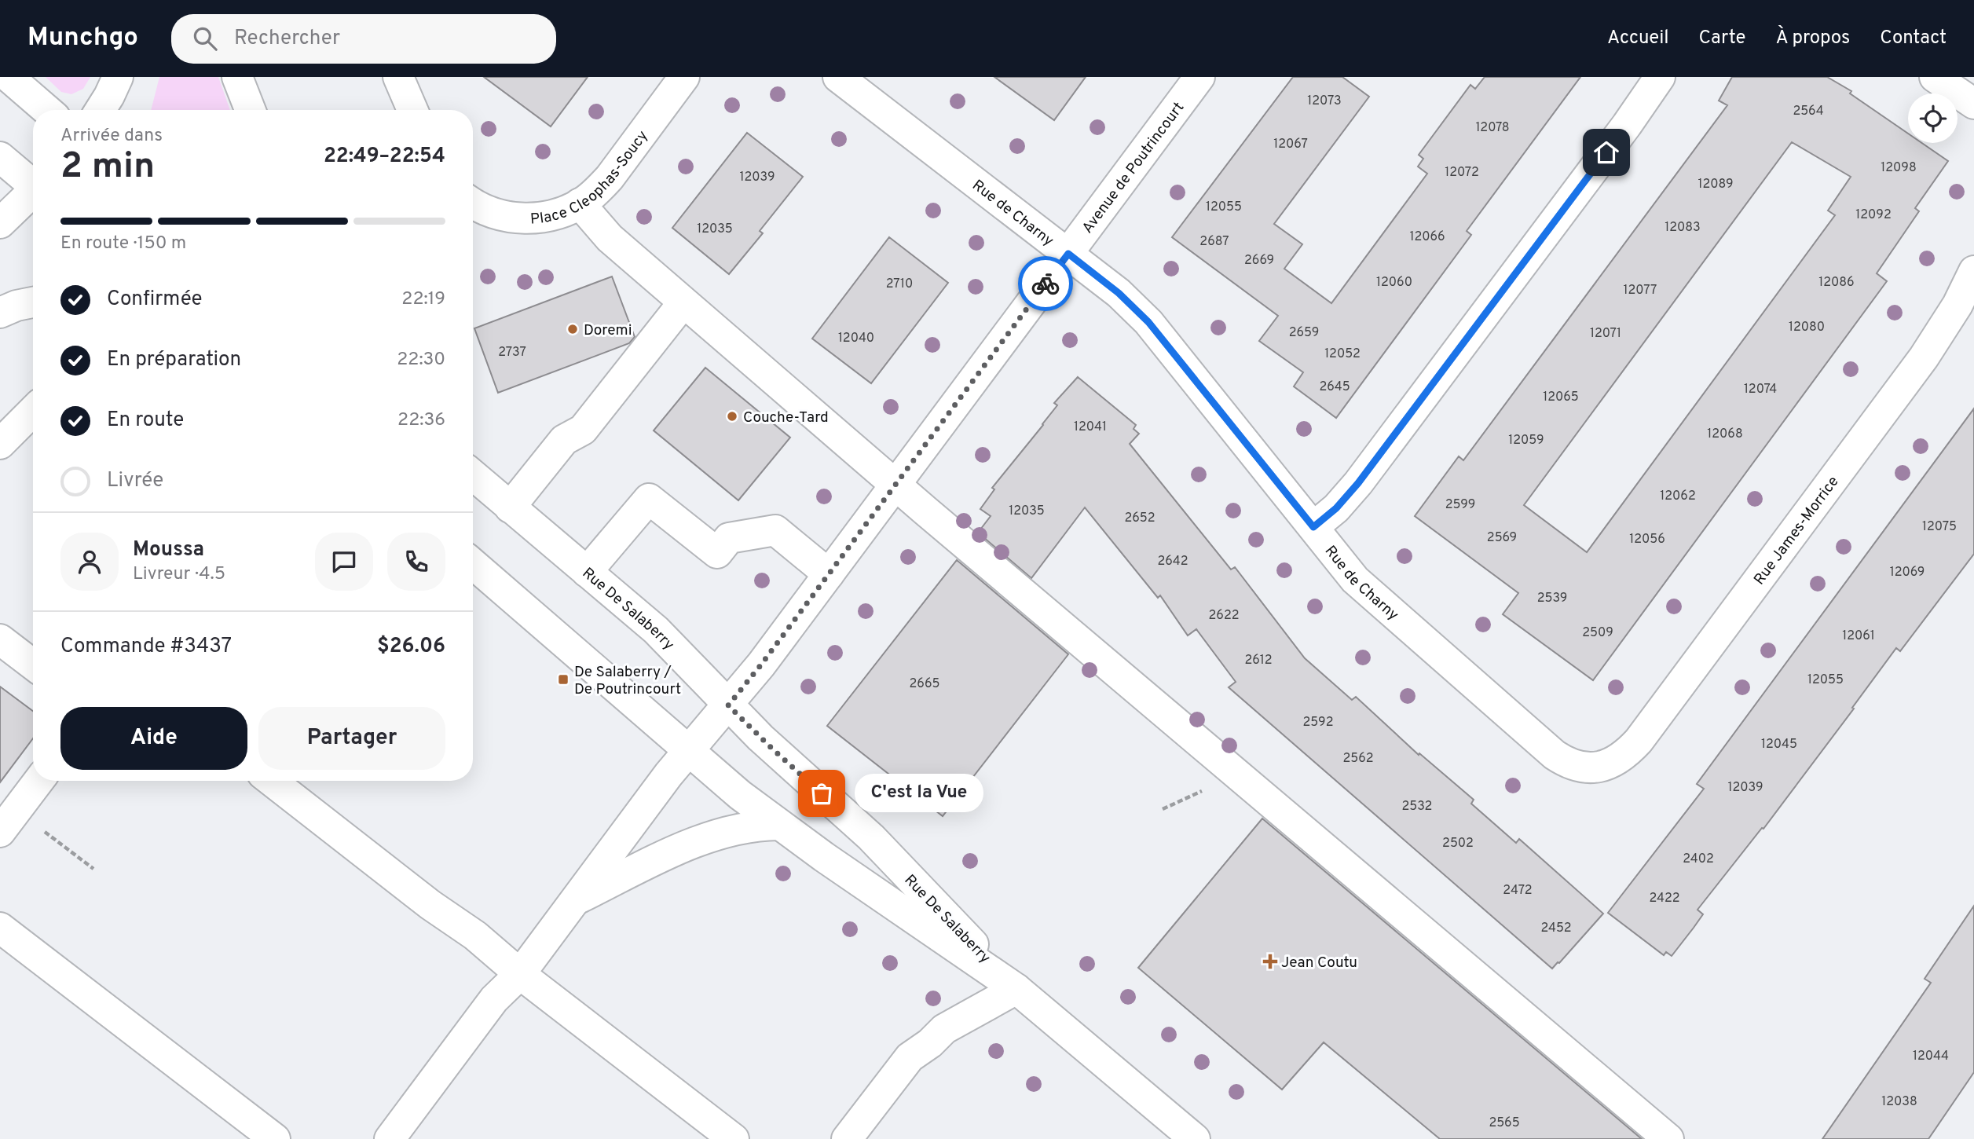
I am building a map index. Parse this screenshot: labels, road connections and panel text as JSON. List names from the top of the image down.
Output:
{
  "streets": {
    "main road": [
      "Avenue de Poutrincourt",
      "Place Cleophas-Soucy",
      "Rue de Charny",
      "Rue James-Morrice",
      "Rue De Salaberry"
    ]
  },
  "crossings": [
    ["Avenue de Poutrincourt", "Rue de Charny"],
    ["Avenue de Poutrincourt", "Rue De Salaberry"],
    ["Rue de Charny", "Rue James-Morrice"]
  ],
  "places": {
    "other": ["Doremi", "Couche-Tard", "C'est la Vue"],
    "transit": ["De Salaberry / De Poutrincourt"],
    "health": ["Jean Coutu"]
  },
  "house_numbers": [
    "12073",
    "2564",
    "12078",
    "12067",
    "12098",
    "12072",
    "12039",
    "12089",
    "12055",
    "12092",
    "12083",
    "12035",
    "12066",
    "2687",
    "2669",
    "12060",
    "12086",
    "2710",
    "12077",
    "12080",
    "2659",
    "12071",
    "12040",
    "2737",
    "12052",
    "2645",
    "12074",
    "12065",
    "12041",
    "12068",
    "12059",
    "12062",
    "2599",
    "12035",
    "2652",
    "12075",
    "2569",
    "12056",
    "2642",
    "12069",
    "2539",
    "2622",
    "2509",
    "12061",
    "2612",
    "12055",
    "2665",
    "2592",
    "12045",
    "2562",
    "12039",
    "2532",
    "2502",
    "2402",
    "2472",
    "2422",
    "2452",
    "12044",
    "12038",
    "2565"
  ],
  "page": {
    "header": "Munchgo",
    "search": "Rechercher",
    "nav": [
      "Accueil",
      "Carte",
      "À propos",
      "Contact"
    ],
    "heading": ["2 min", "Arrivée dans", "22:49–22:54"],
    "panel": [
      "Moussa",
      "Livreur · 4.5",
      "Commande #3437",
      "$26.06"
    ],
    "bar": "En route · 150 m",
    "list": [
      ["Confirmée", "22:19"],
      ["En préparation", "22:30"],
      ["En route", "22:36"],
      "Livrée"
    ],
    "buttons": ["Aide", "Partager"],
    "bubble": "C'est la Vue"
  }
}
